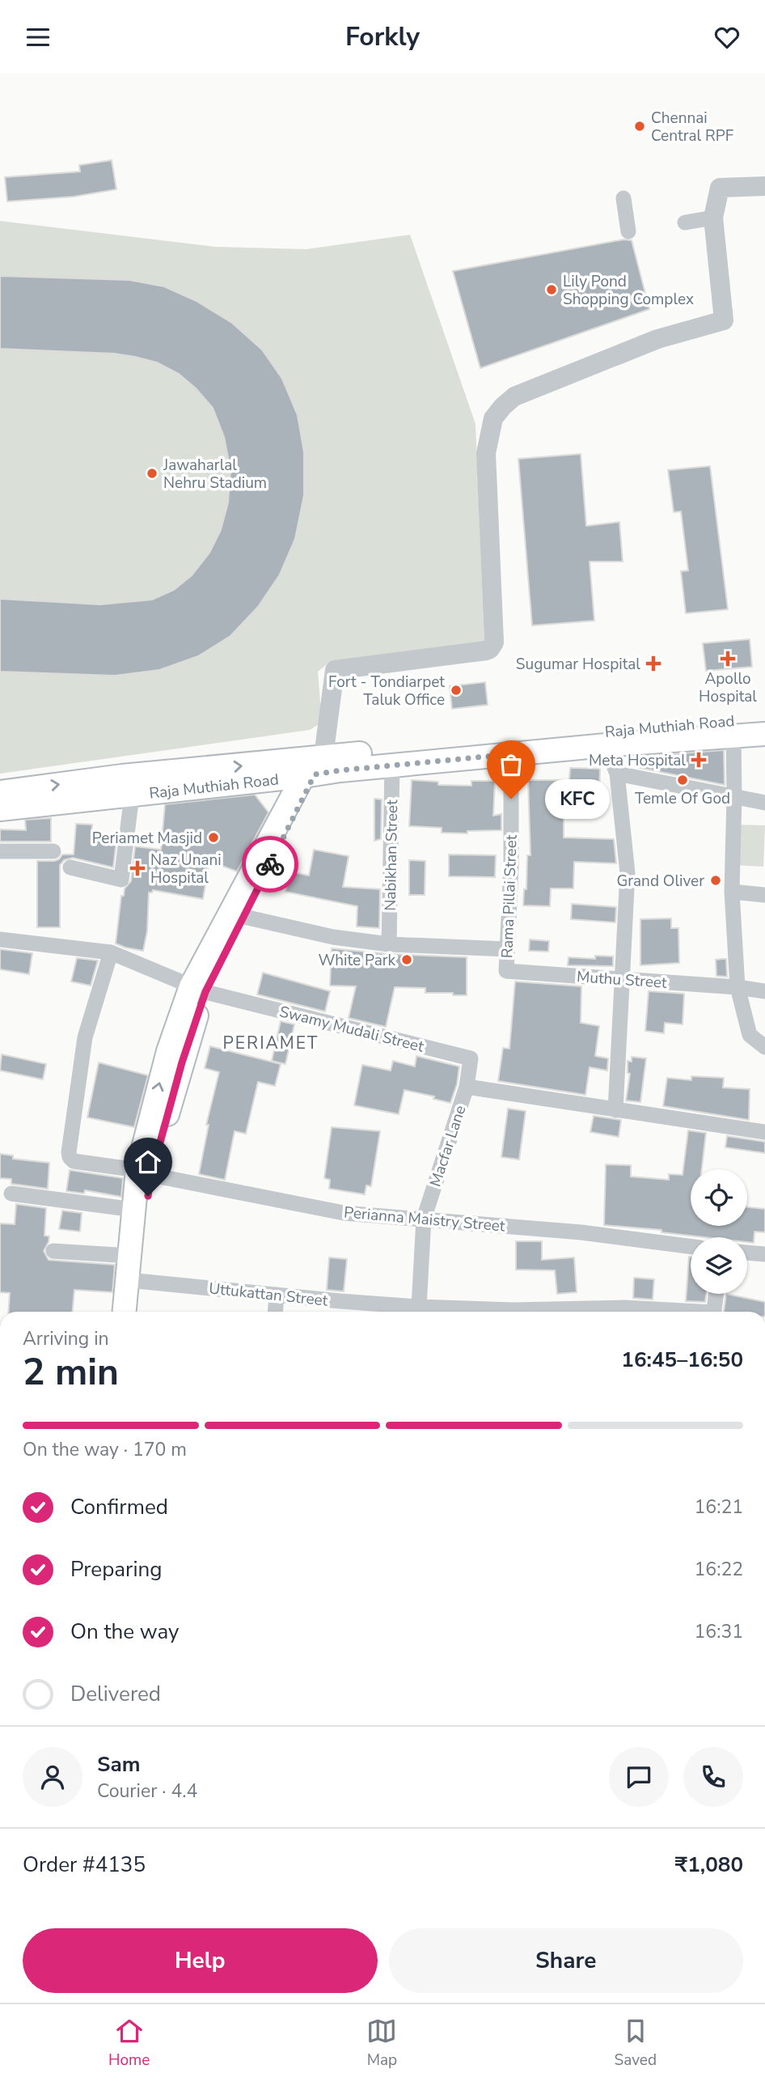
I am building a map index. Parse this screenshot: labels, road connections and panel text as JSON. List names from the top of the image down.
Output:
{
  "streets": {
    "main road": ["Raja Muthiah Road"],
    "street": [
      "Nabikhan Street",
      "Rama Pillai Street",
      "Muthu Street",
      "Swamy Mudali Street",
      "Macfar Lane",
      "Perianna Maistry Street",
      "Uttukattan Street"
    ]
  },
  "crossings": [
    ["Raja Muthiah Road", "Nabikhan Street"],
    ["Raja Muthiah Road", "Rama Pillai Street"],
    ["Rama Pillai Street", "Muthu Street"],
    ["Swamy Mudali Street", "Macfar Lane"],
    ["Macfar Lane", "Perianna Maistry Street"],
    ["Macfar Lane", "Uttukattan Street"]
  ],
  "districts": ["PERIAMET"],
  "places": {
    "other": [
      "Chennai Central RPF",
      "Lily Pond Shopping Complex",
      "Jawaharlal Nehru Stadium",
      "Fort - Tondiarpet Taluk Office",
      "Temle Of God",
      "KFC",
      "Periamet Masjid",
      "Grand Oliver",
      "White Park"
    ],
    "health": [
      "Apollo Hospital",
      "Sugumar Hospital",
      "Meta Hospital",
      "Naz Unani Hospital"
    ]
  },
  "page": {
    "header": "Forkly",
    "bubble": "KFC",
    "heading": ["2 min", "Arriving in", "16:45–16:50"],
    "panel": [
      "Sam",
      "Courier · 4.4",
      "Order #4135",
      "₹1,080"
    ],
    "bar": "On the way · 170 m",
    "list": [
      ["Confirmed", "16:21"],
      ["Preparing", "16:22"],
      ["On the way", "16:31"],
      "Delivered"
    ],
    "buttons": ["Help", "Share"],
    "tabs": ["Home", "Map", "Saved"]
  }
}
